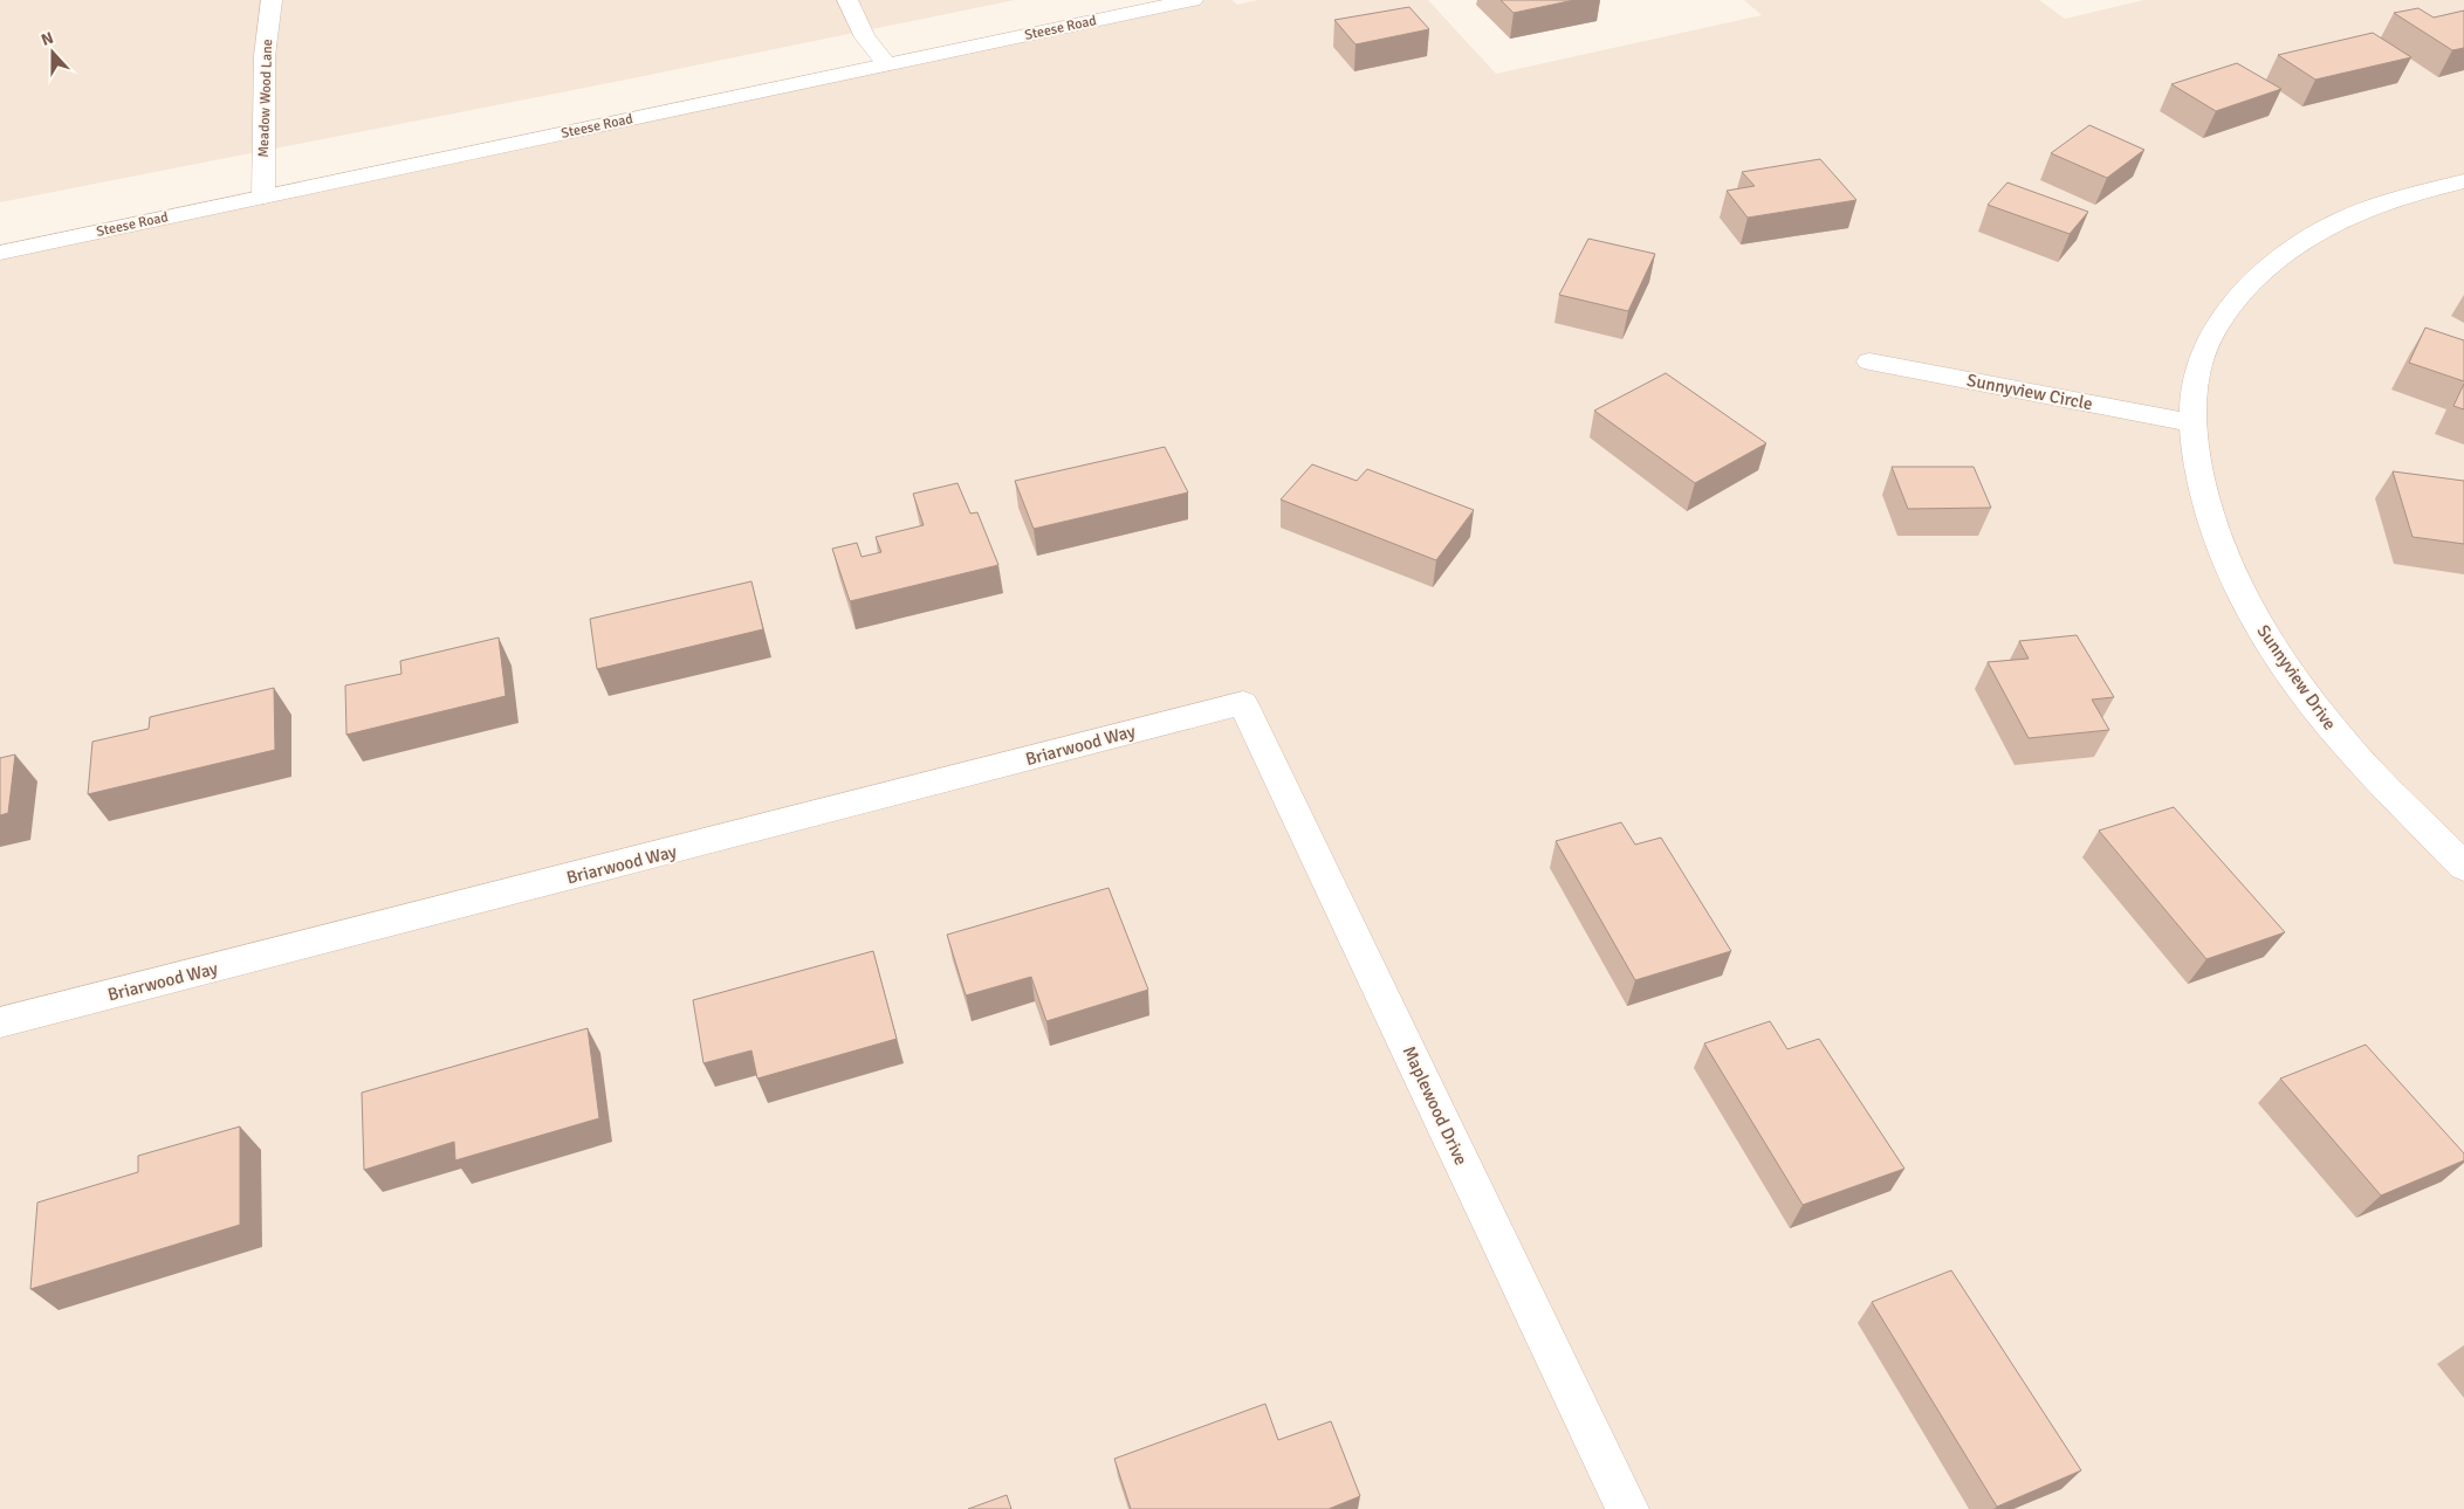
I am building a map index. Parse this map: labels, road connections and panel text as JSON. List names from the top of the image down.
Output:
{
  "streets": {
    "street": [
      "Steese Road",
      "Meadow Wood Lane",
      "Sunnyview Circle",
      "Sunnyview Drive",
      "Briarwood Way",
      "Maplewood Drive"
    ]
  },
  "crossings": [
    ["Steese Road", "Meadow Wood Lane"],
    ["Sunnyview Circle", "Sunnyview Drive"],
    ["Briarwood Way", "Maplewood Drive"]
  ],
  "north": "top"
}
